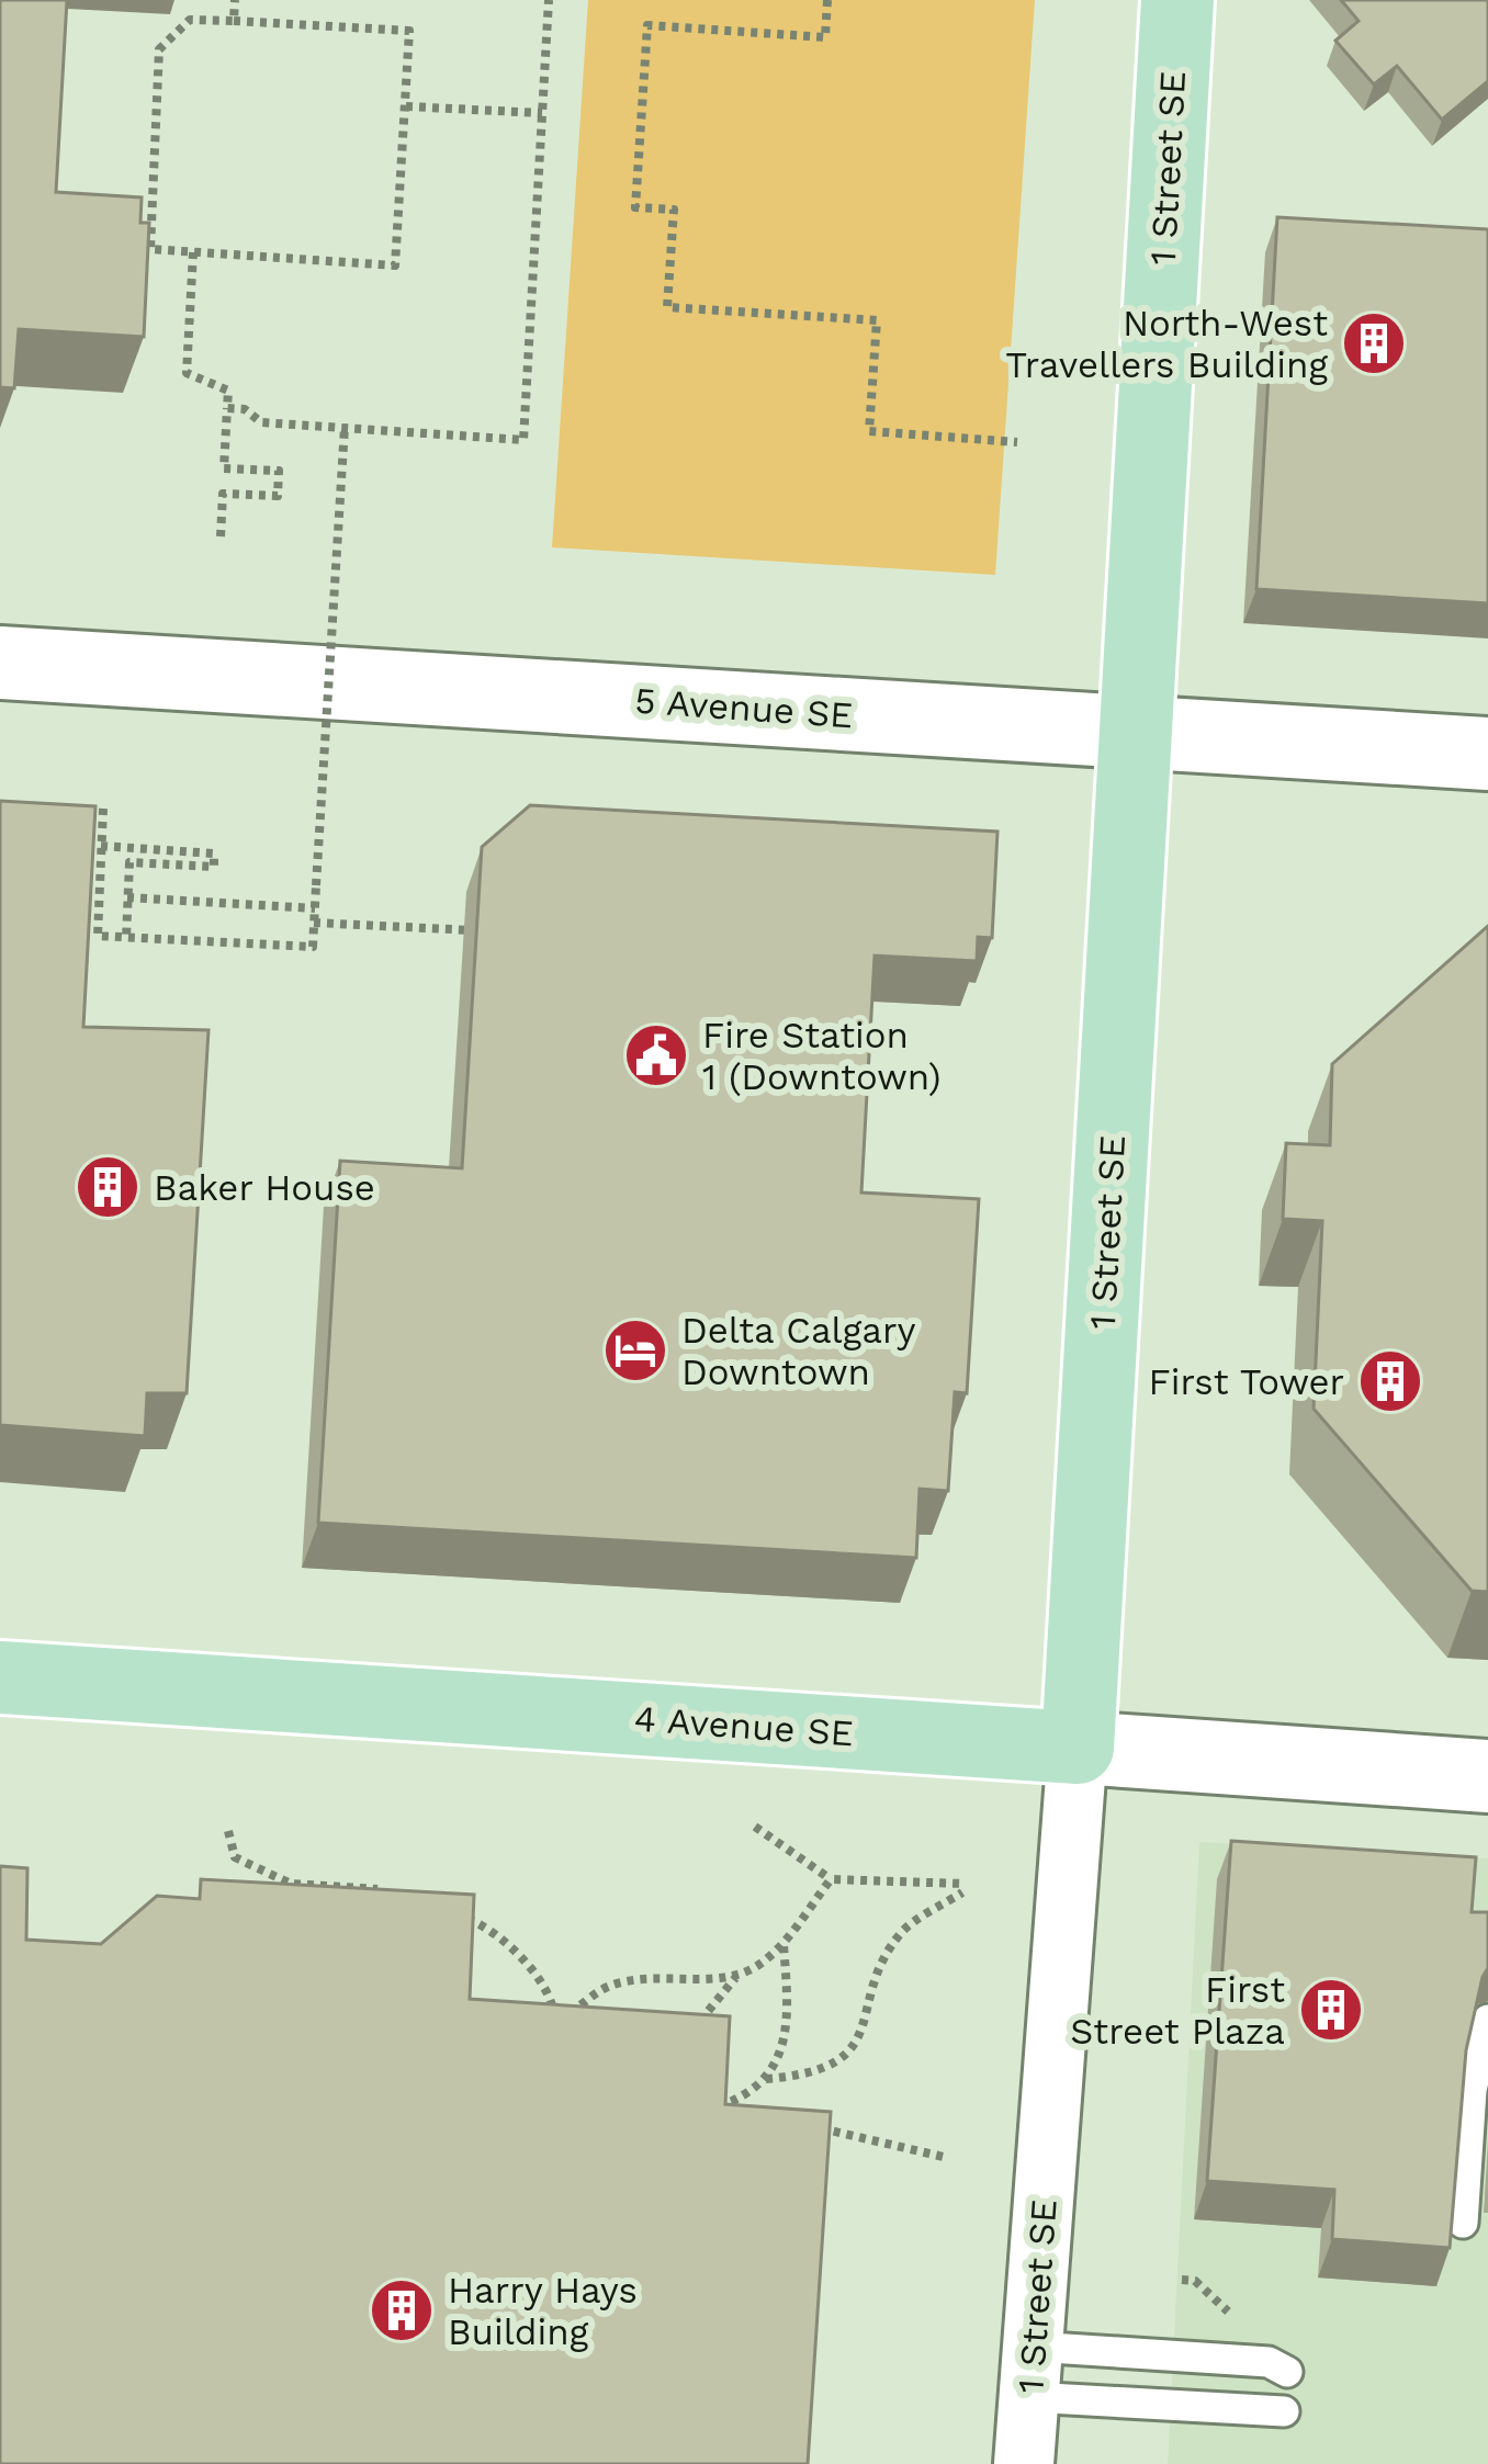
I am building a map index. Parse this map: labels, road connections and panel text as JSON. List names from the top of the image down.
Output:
{
  "streets": {
    "main road": ["1 Street SE", "5 Avenue SE", "4 Avenue SE"]
  },
  "crossings": [
    ["1 Street SE", "5 Avenue SE"],
    ["1 Street SE", "4 Avenue SE"]
  ],
  "places": {
    "building": [
      "North-West Travellers Building",
      "Baker House",
      "First Tower",
      "First Street Plaza",
      "Harry Hays Building"
    ],
    "public building": ["Fire Station 1 (Downtown)"],
    "hotel": ["Delta Calgary Downtown"]
  }
}
